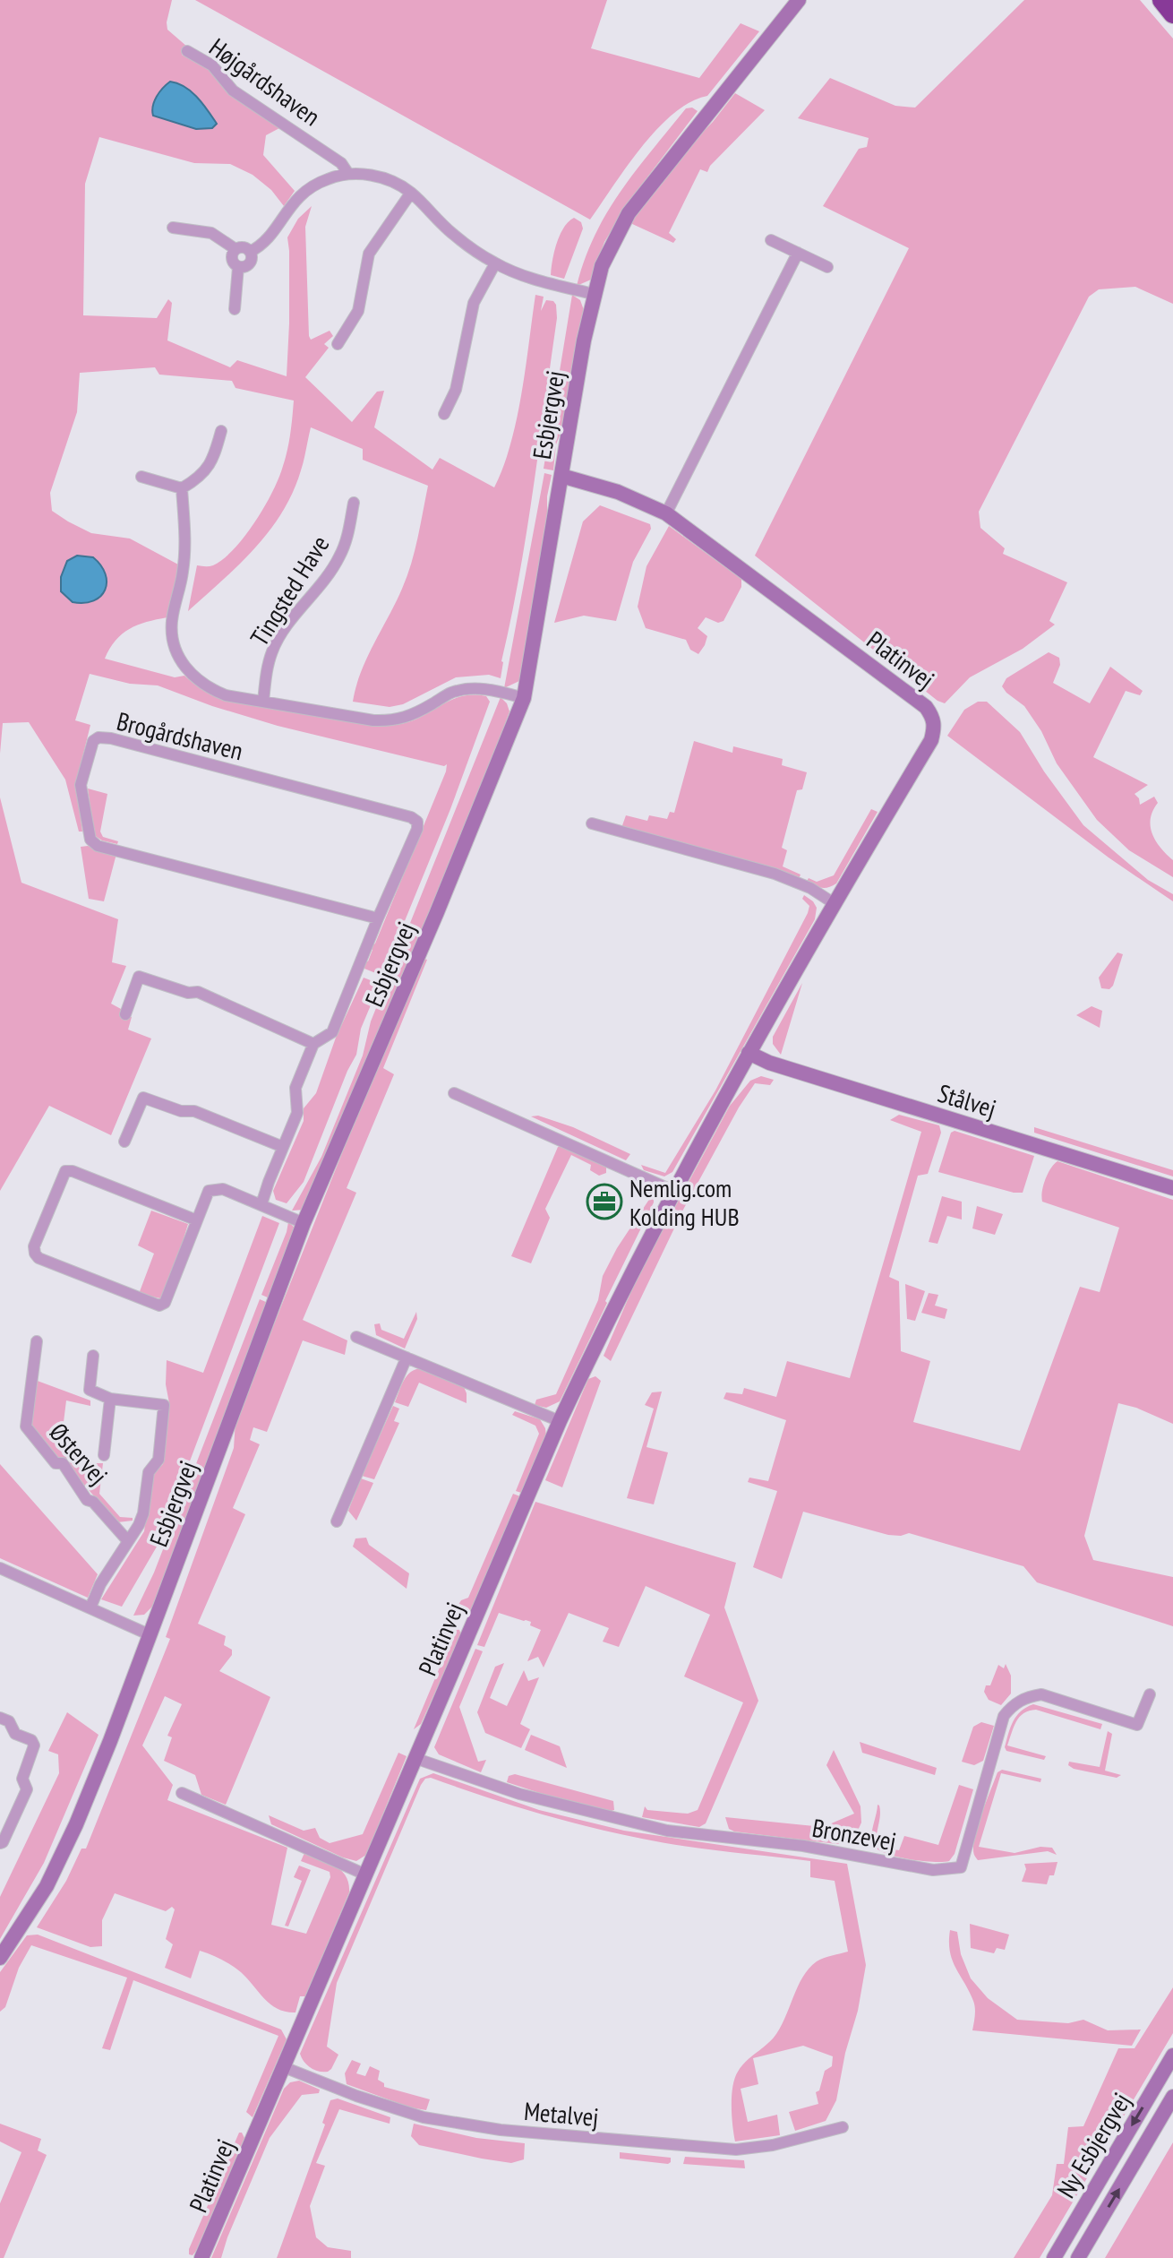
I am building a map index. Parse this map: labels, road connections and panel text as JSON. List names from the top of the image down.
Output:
{
  "streets": {
    "street": [
      "Højgårdshaven",
      "Esbjergvej",
      "Tingsted Have",
      "Platinvej",
      "Brogårdshaven",
      "Stålvej",
      "Østervej",
      "Bronzevej",
      "Metalvej",
      "Ny Esbjergvej"
    ]
  },
  "crossings": [
    ["Esbjergvej", "Platinvej"],
    ["Platinvej", "Stålvej"],
    ["Platinvej", "Bronzevej"],
    ["Platinvej", "Metalvej"]
  ],
  "places": {
    "office": ["Nemlig.com Kolding HUB"]
  }
}
